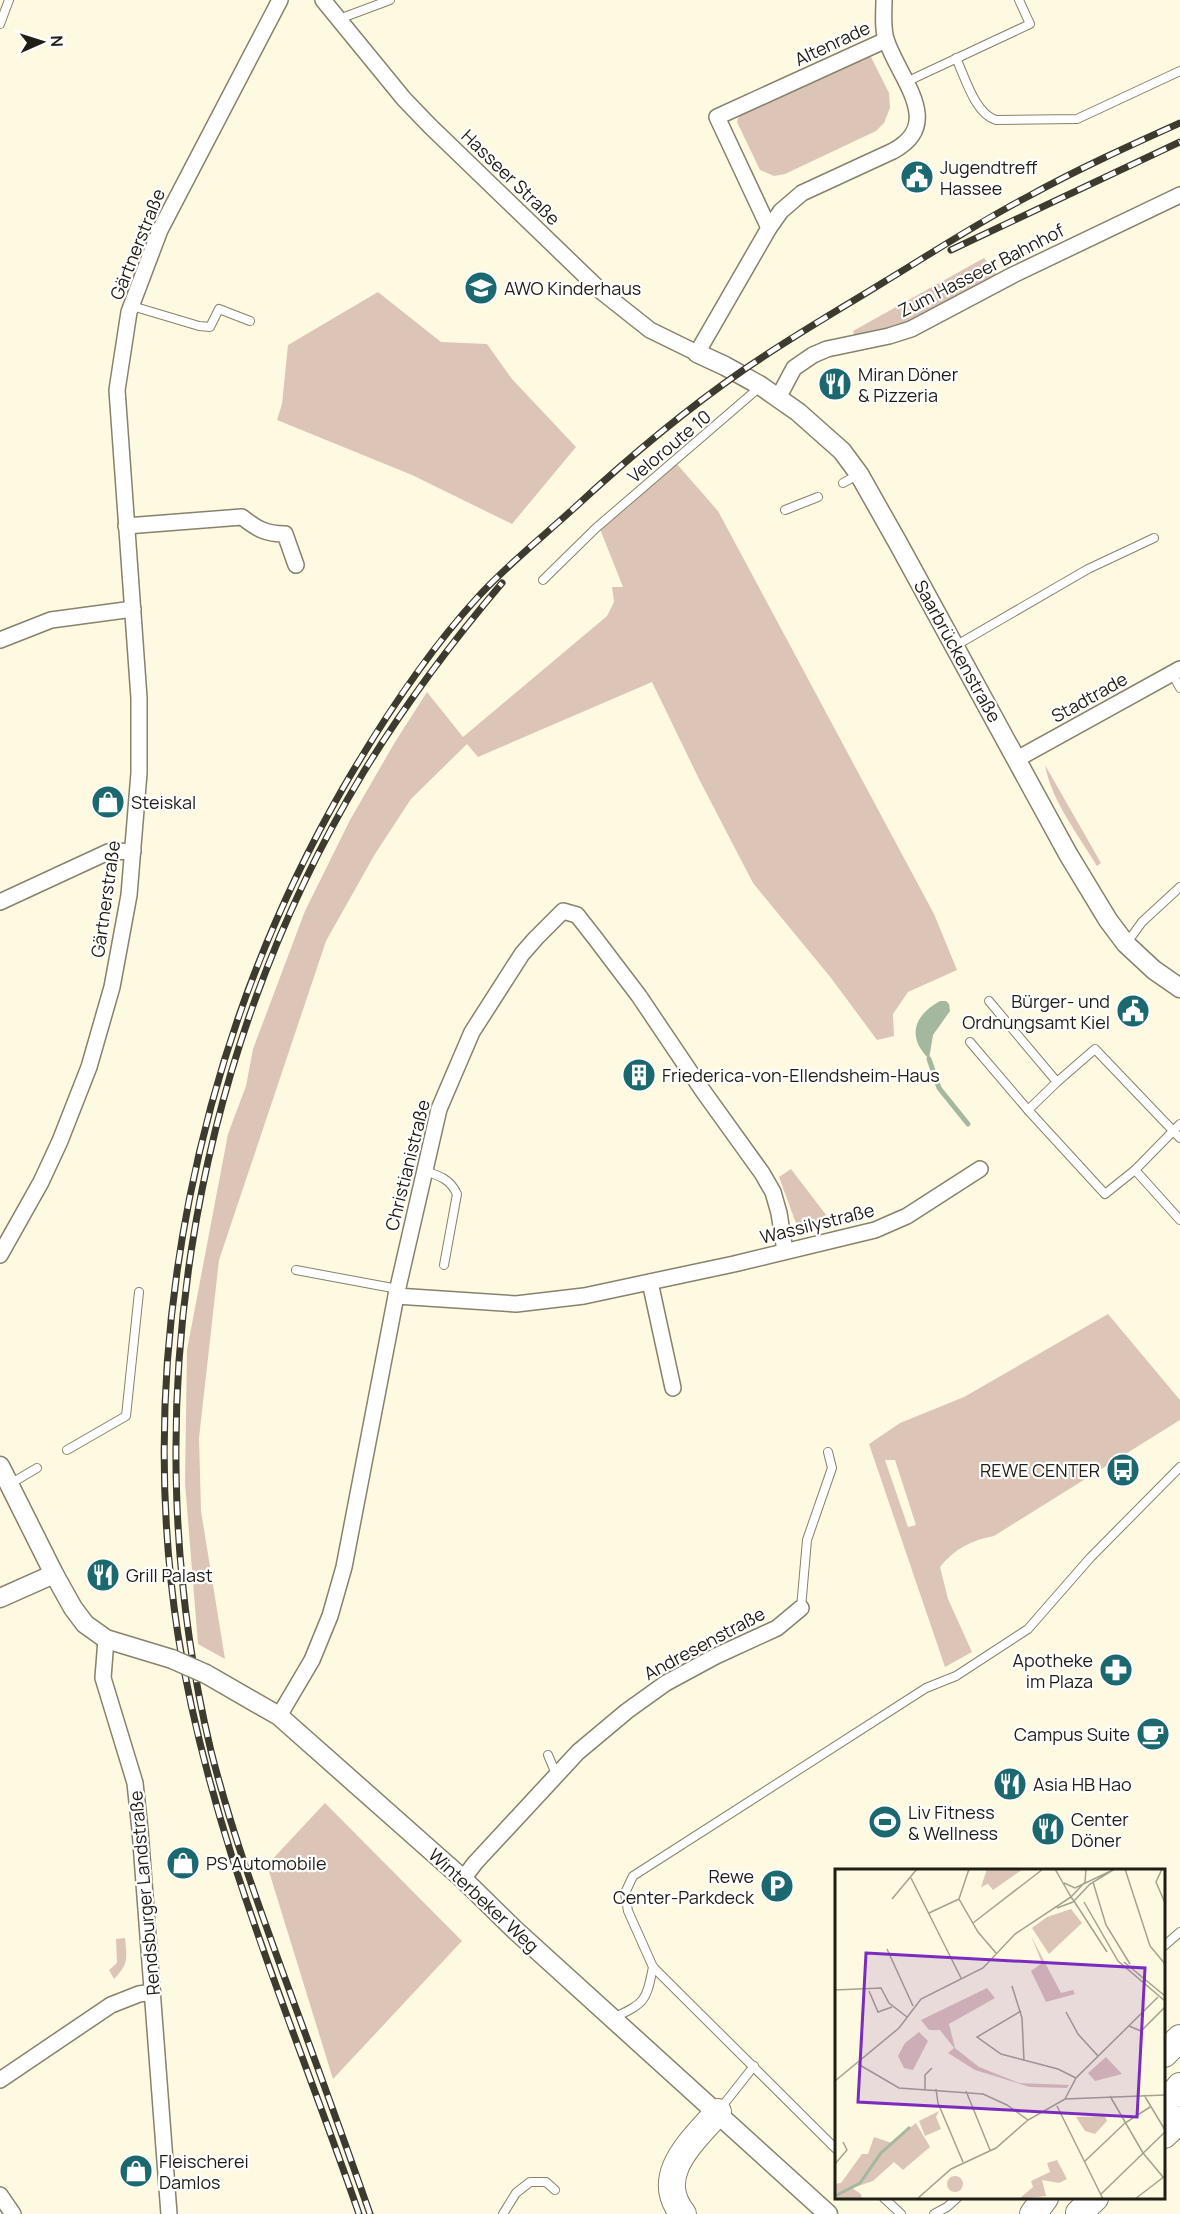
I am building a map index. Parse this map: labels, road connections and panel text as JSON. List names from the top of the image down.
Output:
{
  "streets": {
    "street": [
      "Altenrade",
      "Hasseer Straße",
      "Gärtnerstraße",
      "Zum Hasseer Bahnhof",
      "Saarbrückenstraße",
      "Stadtrade",
      "Christianistraße",
      "Wassilystraße",
      "Andresenstraße",
      "Rendsburger Landstraße",
      "Winterbeker Weg"
    ],
    "lane": ["Veloroute 10"]
  },
  "crossings": [
    ["Altenrade", "Hasseer Straße"],
    ["Altenrade", "Saarbrückenstraße"],
    ["Hasseer Straße", "Saarbrückenstraße"],
    ["Zum Hasseer Bahnhof", "Saarbrückenstraße"],
    ["Veloroute 10", "Saarbrückenstraße"],
    ["Saarbrückenstraße", "Stadtrade"],
    ["Christianistraße", "Wassilystraße"],
    ["Christianistraße", "Winterbeker Weg"],
    ["Andresenstraße", "Winterbeker Weg"],
    ["Rendsburger Landstraße", "Winterbeker Weg"]
  ],
  "places": {
    "public building": ["Jugendtreff Hassee", "Bürger- und Ordnungsamt Kiel"],
    "school or university": ["AWO Kinderhaus"],
    "restaurant": [
      "Miran Döner & Pizzeria",
      "Grill Palast",
      "Asia HB Hao",
      "Center Döner"
    ],
    "shop": ["Steiskal", "PS Automobile", "Fleischerei Damlos"],
    "building": ["Friederica-von-Ellendsheim-Haus"],
    "bus stop": ["REWE CENTER"],
    "pharmacy": ["Apotheke im Plaza"],
    "cafe": ["Campus Suite"],
    "sports": ["Liv Fitness & Wellness"],
    "parking": ["Rewe Center-Parkdeck"]
  },
  "north": "right"
}
